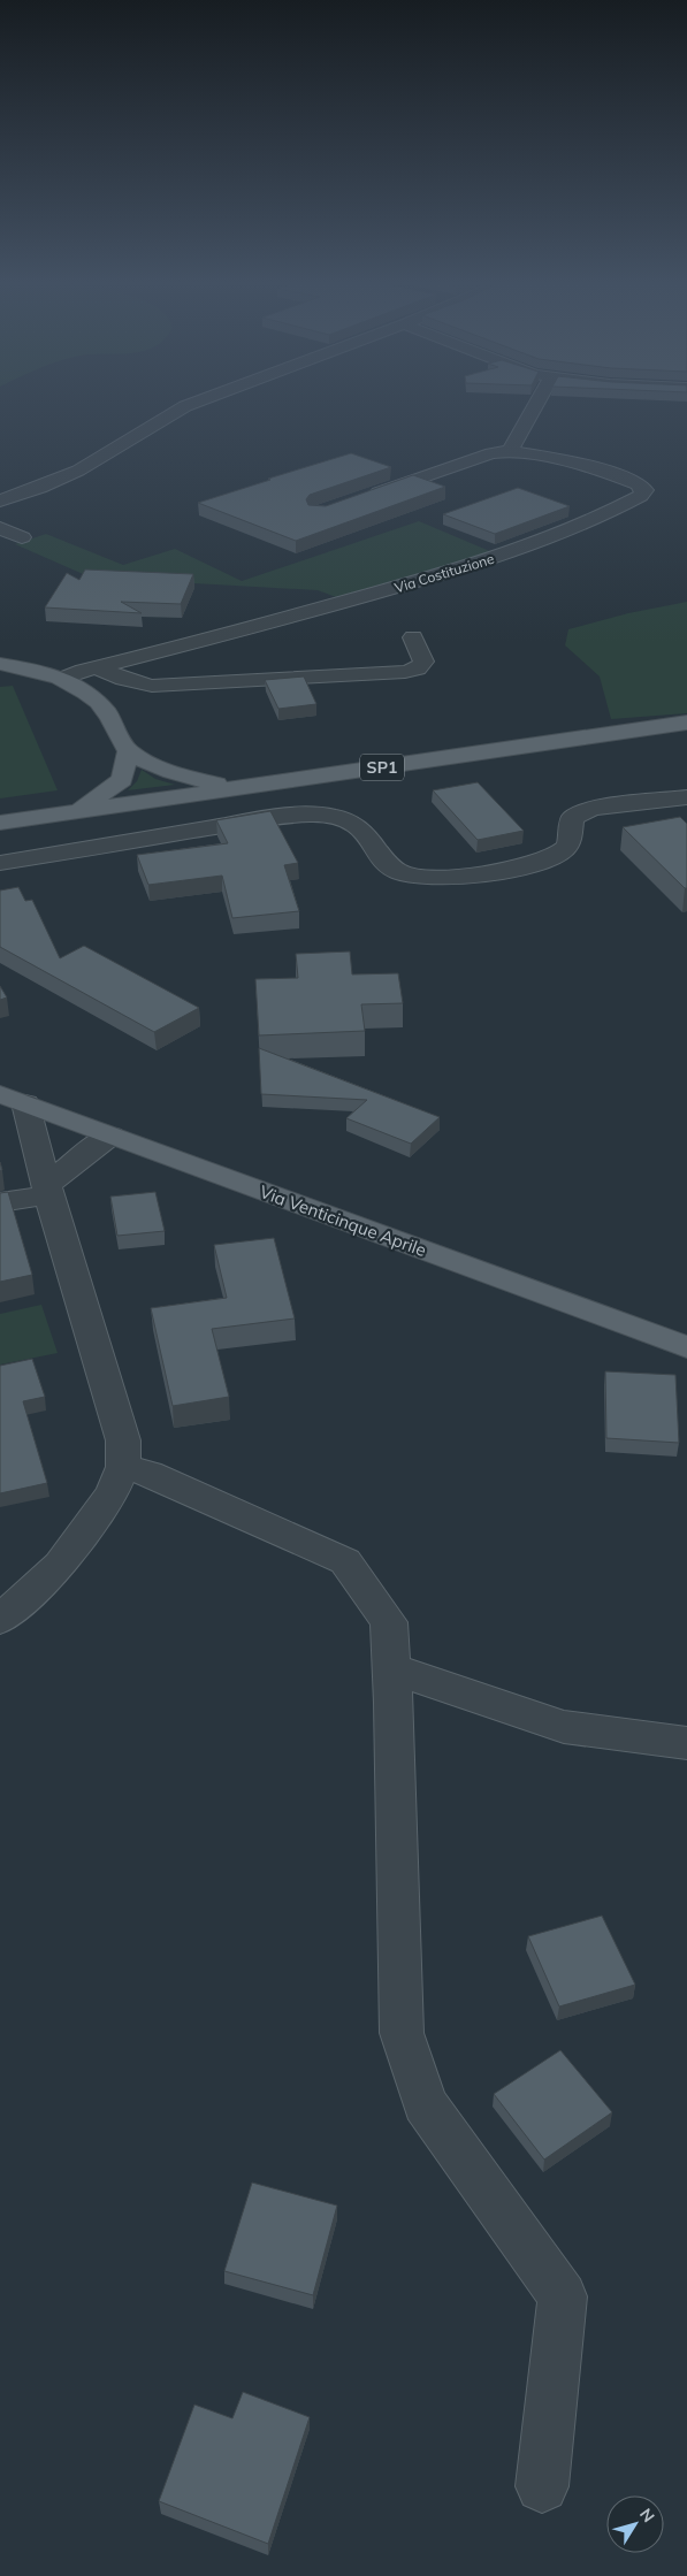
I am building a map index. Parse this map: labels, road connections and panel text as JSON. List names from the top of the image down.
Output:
{
  "streets": {
    "main road": ["SP1", "Via Venticinque Aprile"],
    "street": ["Via Costituzione"]
  },
  "north": "top right"
}
